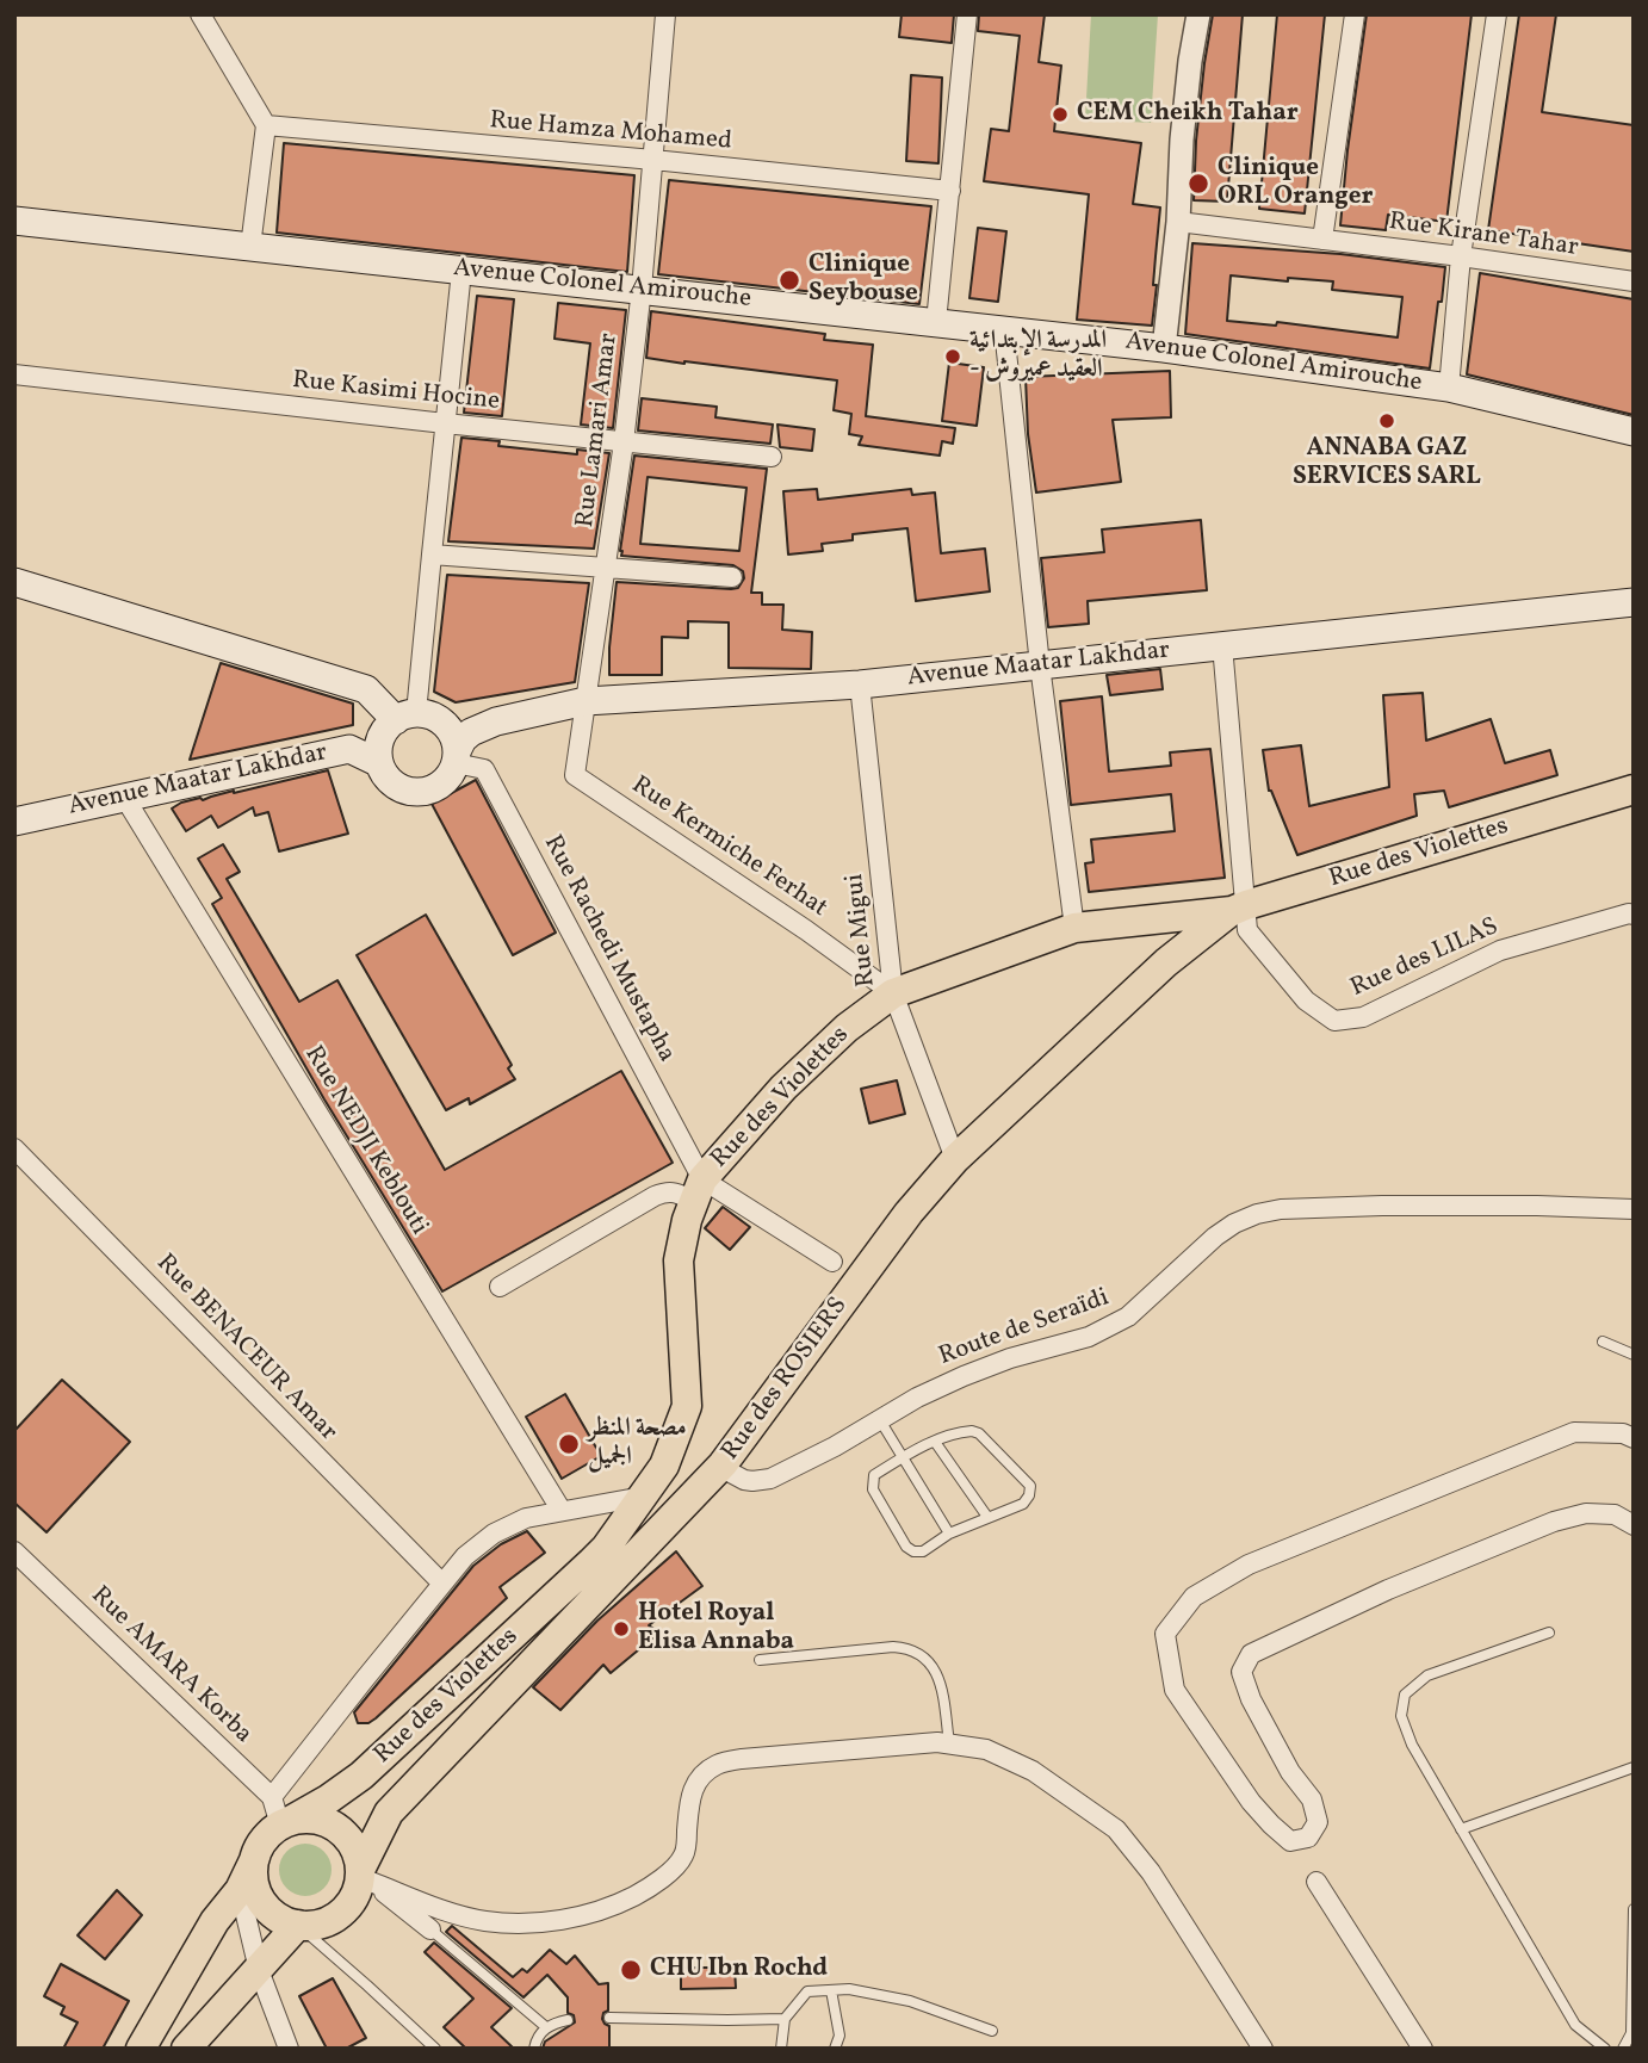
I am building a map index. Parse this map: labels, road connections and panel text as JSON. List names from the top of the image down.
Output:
{
  "streets": {
    "main road": [
      "Avenue Colonel Amirouche",
      "Avenue Maatar Lakhdar",
      "Rue des Violettes",
      "Rue des ROSIERS"
    ],
    "street": [
      "Rue Hamza Mohamed",
      "Rue Kirane Tahar",
      "Rue Kasimi Hocine",
      "Rue Lamari Amar",
      "Rue Kermiche Ferhat",
      "Rue Migui",
      "Rue Rachedi Mustapha",
      "Rue des LILAS",
      "Rue NEDJI Keblouti",
      "Route de Seraïdi",
      "Rue BENACEUR Amar",
      "Rue AMARA Korba"
    ]
  },
  "crossings": [
    ["Rue Hamza Mohamed", "Rue Lamari Amar"],
    ["Avenue Colonel Amirouche", "Rue Lamari Amar"],
    ["Rue Kasimi Hocine", "Rue Lamari Amar"],
    ["Rue Lamari Amar", "Avenue Maatar Lakhdar"],
    ["Rue Lamari Amar", "Rue Kermiche Ferhat"],
    ["Avenue Maatar Lakhdar", "Rue Migui"],
    ["Avenue Maatar Lakhdar", "Rue Rachedi Mustapha"],
    ["Avenue Maatar Lakhdar", "Rue des LILAS"],
    ["Avenue Maatar Lakhdar", "Rue NEDJI Keblouti"],
    ["Rue Kermiche Ferhat", "Rue des Violettes"],
    ["Rue Kermiche Ferhat", "Rue Migui"],
    ["Rue des Violettes", "Rue Migui"],
    ["Rue des Violettes", "Rue Rachedi Mustapha"],
    ["Rue des Violettes", "Rue des LILAS"],
    ["Rue des Violettes", "Rue des ROSIERS"],
    ["Rue des Violettes", "Rue AMARA Korba"],
    ["Rue Migui", "Rue des ROSIERS"],
    ["Rue des LILAS", "Rue des ROSIERS"],
    ["Route de Seraïdi", "Rue des ROSIERS"],
    ["Rue des ROSIERS", "Rue AMARA Korba"]
  ],
  "places": [
    "CEM Cheikh Tahar",
    "Clinique ORL Oranger",
    "Clinique Seybouse",
    "المدرسة الإبتدائية - العقيد عميروش",
    "ANNABA GAZ SERVICES SARL",
    "مصحة المنظر الجميل",
    "Hotel Royal Elisa Annaba",
    "CHU Ibn Rochd"
  ]
}
